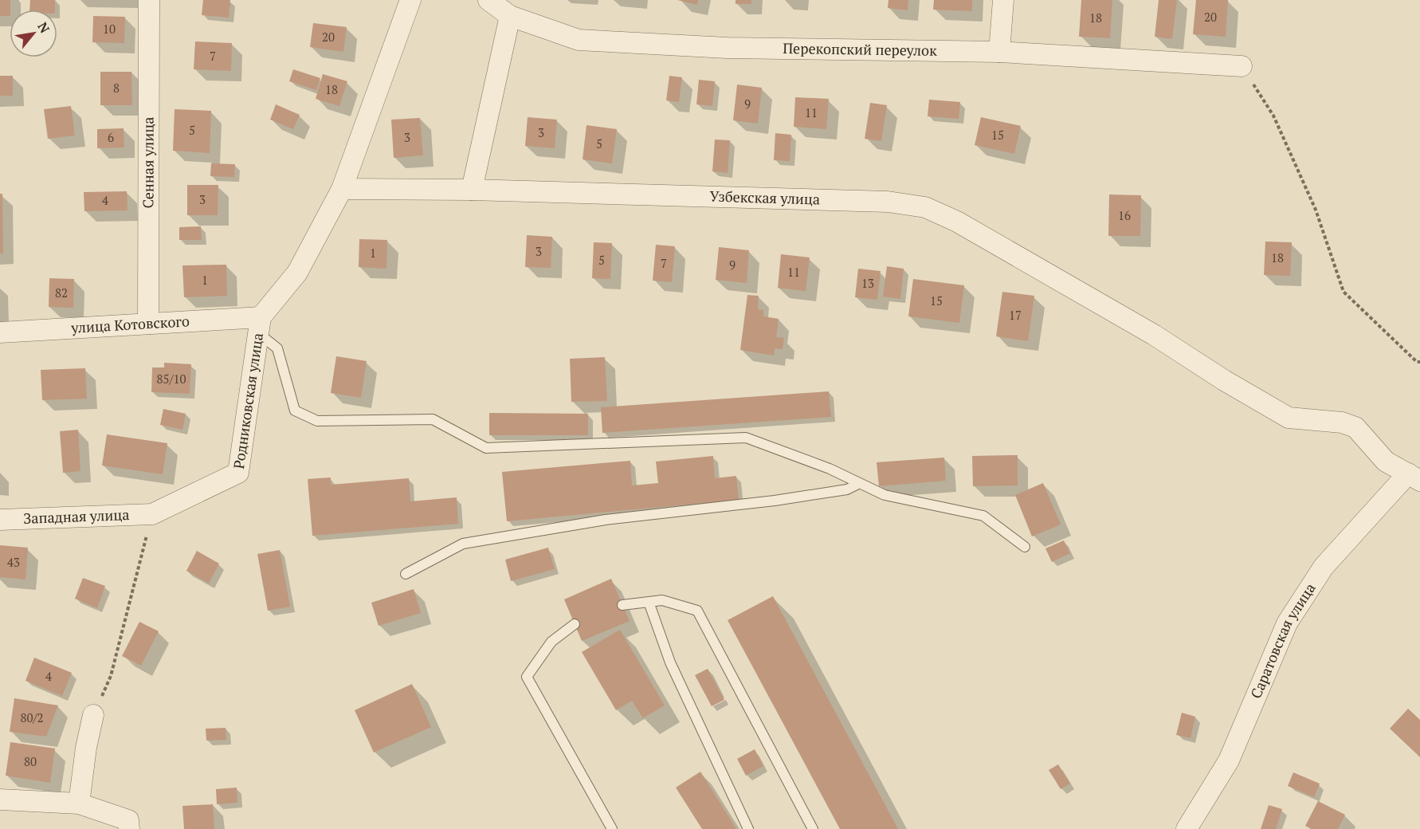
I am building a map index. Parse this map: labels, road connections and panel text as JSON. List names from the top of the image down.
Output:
{
  "streets": {
    "street": [
      "Перекопский переулок",
      "Сенная улица",
      "Узбекская улица",
      "улица Котовского",
      "Родниковская улица",
      "Западная улица",
      "Саратовская улица"
    ]
  },
  "crossings": [
    ["Сенная улица", "улица Котовского"],
    ["Узбекская улица", "Родниковская улица"],
    ["Узбекская улица", "Саратовская улица"],
    ["улица Котовского", "Родниковская улица"],
    ["Родниковская улица", "Западная улица"]
  ],
  "house_numbers": [
    "20",
    "18",
    "10",
    "20",
    "7",
    "8",
    "18",
    "9",
    "11",
    "5",
    "3",
    "15",
    "6",
    "3",
    "5",
    "3",
    "4",
    "16",
    "3",
    "1",
    "18",
    "5",
    "7",
    "9",
    "11",
    "1",
    "13",
    "82",
    "15",
    "17",
    "85/10",
    "43",
    "4",
    "80/2",
    "80"
  ],
  "north": "top right"
}
